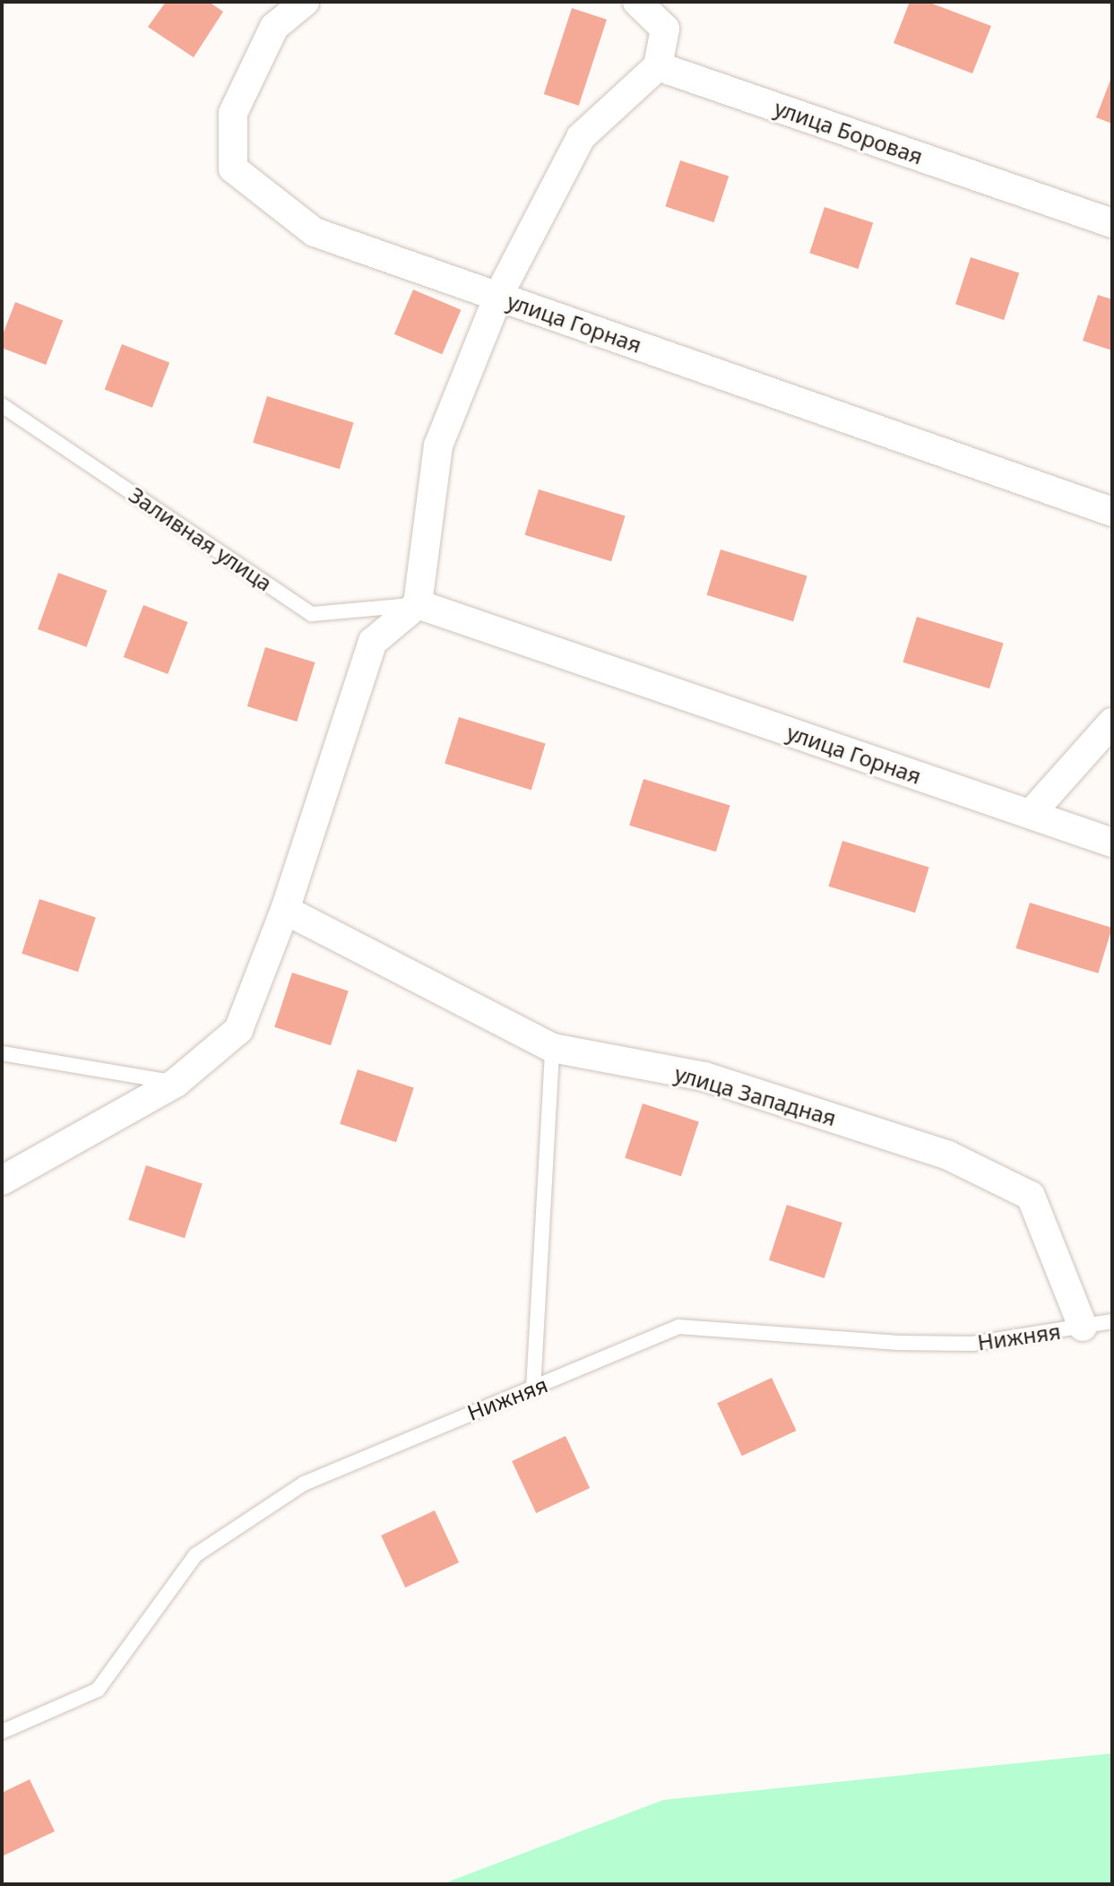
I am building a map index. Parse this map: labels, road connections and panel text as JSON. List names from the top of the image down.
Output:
{
  "streets": {
    "street": ["улица Боровая", "улица Горная", "улица Западная"],
    "lane": ["Заливная улица", "Нижняя"]
  },
  "crossings": [
    ["улица Горная", "Заливная улица"],
    ["улица Западная", "Нижняя"]
  ]
}
